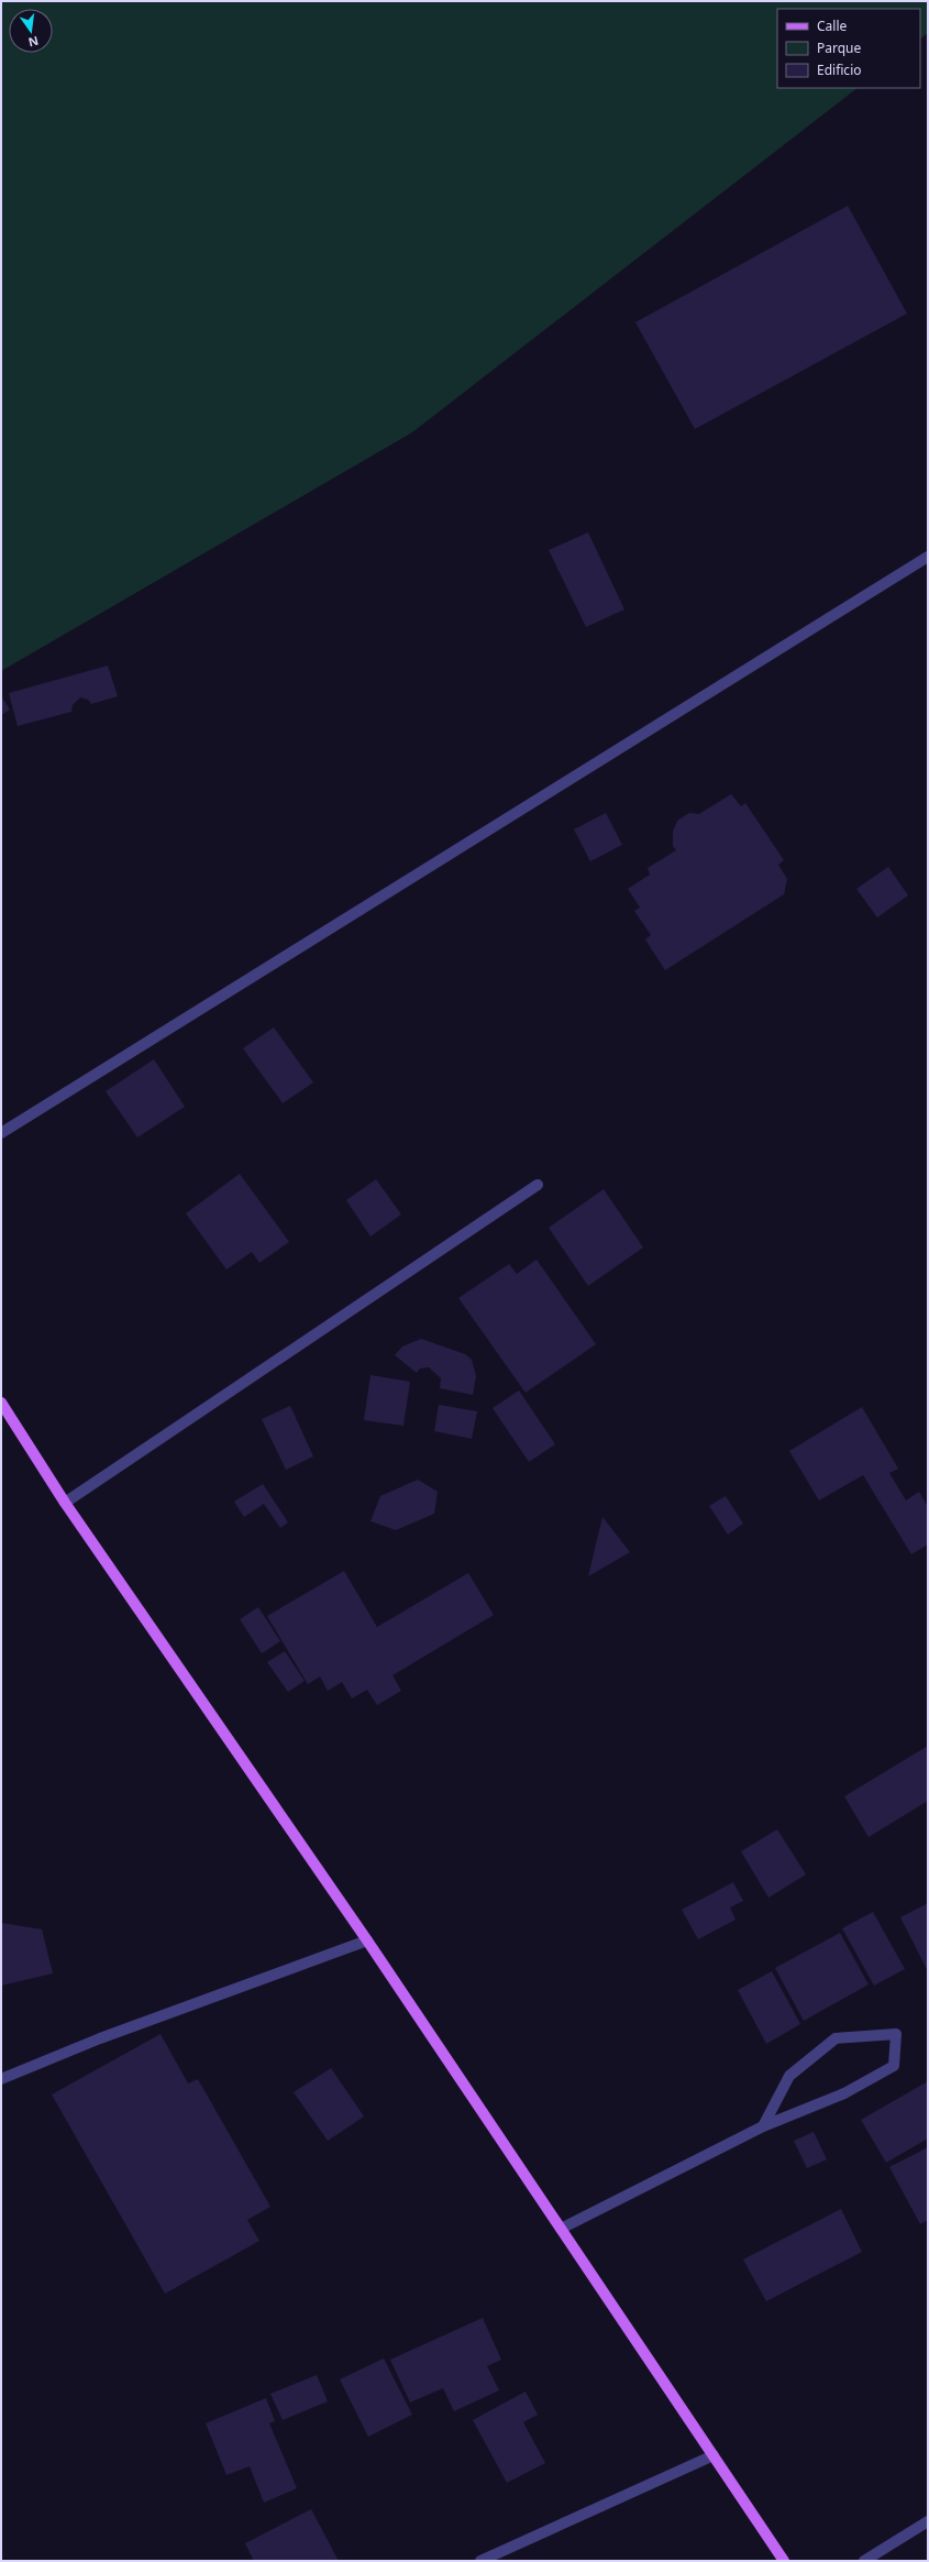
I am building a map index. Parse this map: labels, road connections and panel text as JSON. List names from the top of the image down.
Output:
{
  "legend": ["Calle", "Parque", "Edificio"],
  "north": "bottom"
}
